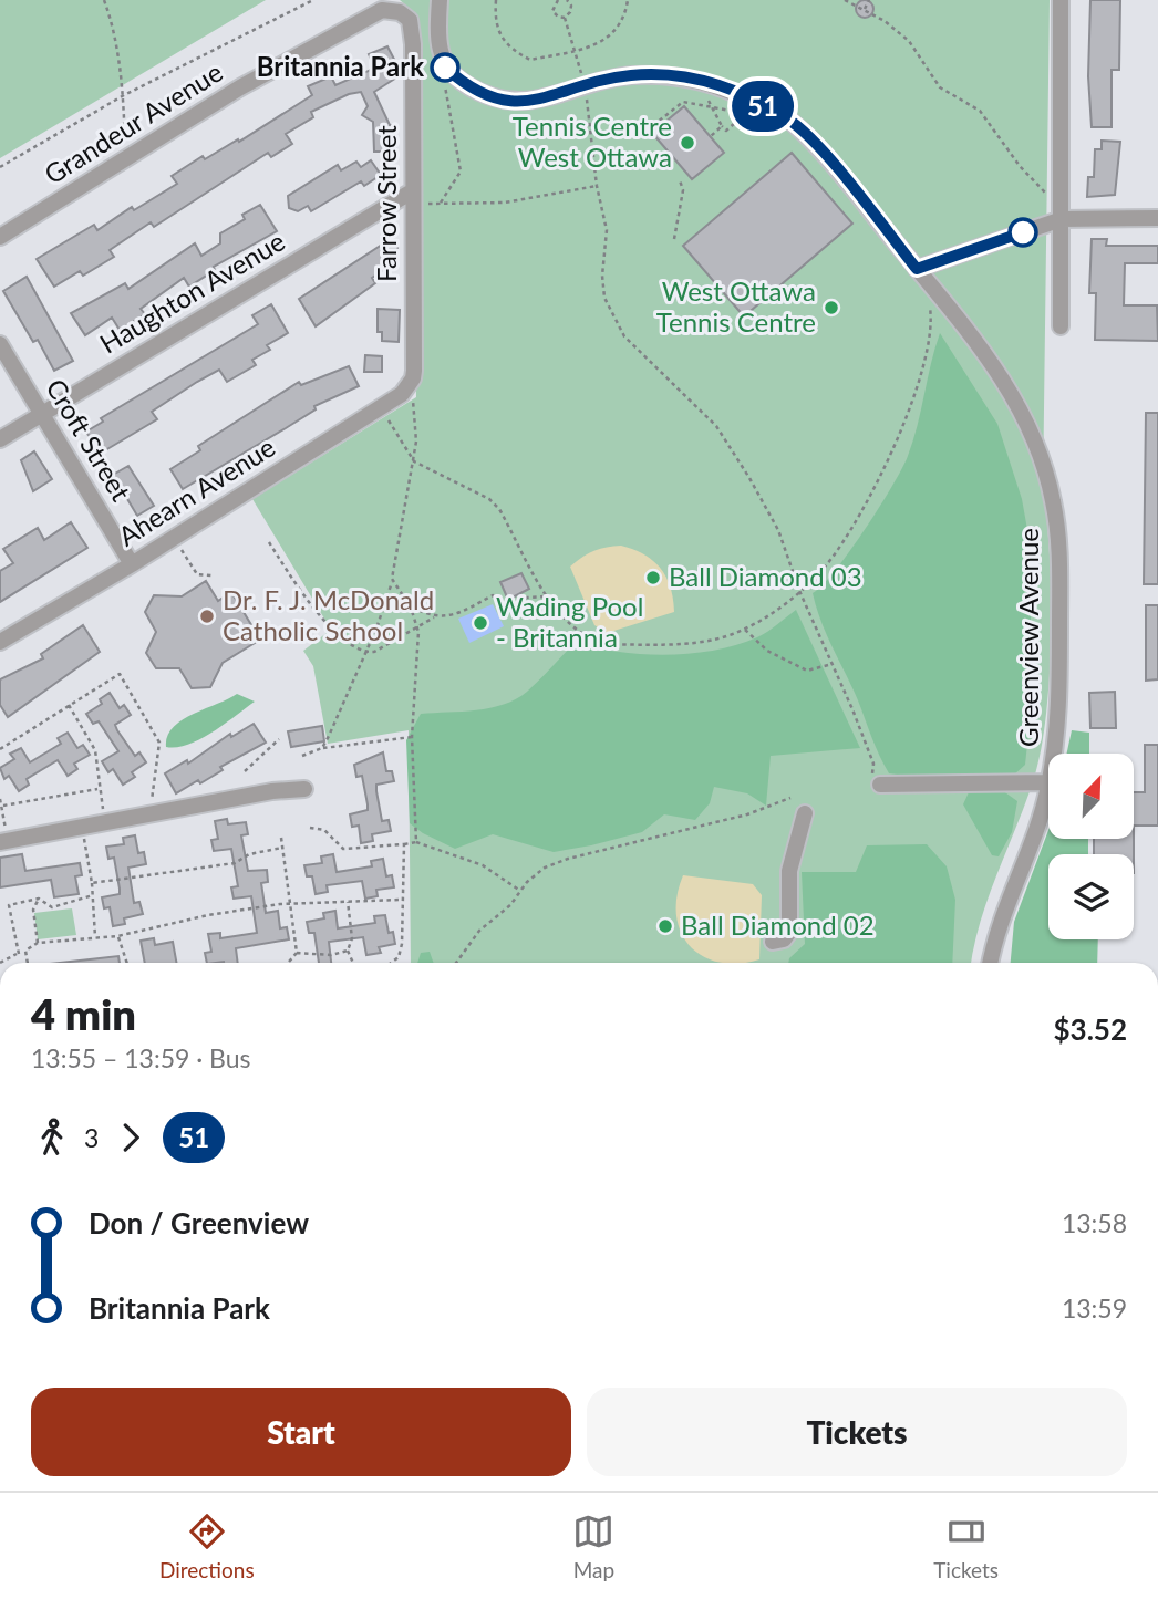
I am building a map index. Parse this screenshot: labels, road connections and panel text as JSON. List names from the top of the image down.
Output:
{
  "streets": {
    "street": [
      "Grandeur Avenue",
      "Farrow Street",
      "Haughton Avenue",
      "Croft Street",
      "Ahearn Avenue",
      "Greenview Avenue"
    ]
  },
  "crossings": [
    ["Grandeur Avenue", "Farrow Street"],
    ["Farrow Street", "Haughton Avenue"],
    ["Farrow Street", "Ahearn Avenue"],
    ["Haughton Avenue", "Croft Street"],
    ["Croft Street", "Ahearn Avenue"]
  ],
  "places": [
    "Britannia Park",
    "Tennis Centre West Ottawa",
    "West Ottawa Tennis Centre",
    "Ball Diamond 03",
    "Dr. F. J. McDonald Catholic School",
    "Wading Pool - Britannia",
    "Ball Diamond 02"
  ],
  "lines": ["bus line 51"],
  "north": "top right",
  "page": {
    "on_map": "51",
    "heading": ["4 min", "13:55 – 13:59 · Bus", "$3.52"],
    "legs": ["3", "51"],
    "list": [
      {
        "name": "Don / Greenview",
        "value": "13:58"
      },
      {
        "name": "Britannia Park",
        "value": "13:59"
      }
    ],
    "buttons": ["Start", "Tickets"],
    "tabs": ["Directions", "Map", "Tickets"]
  }
}
